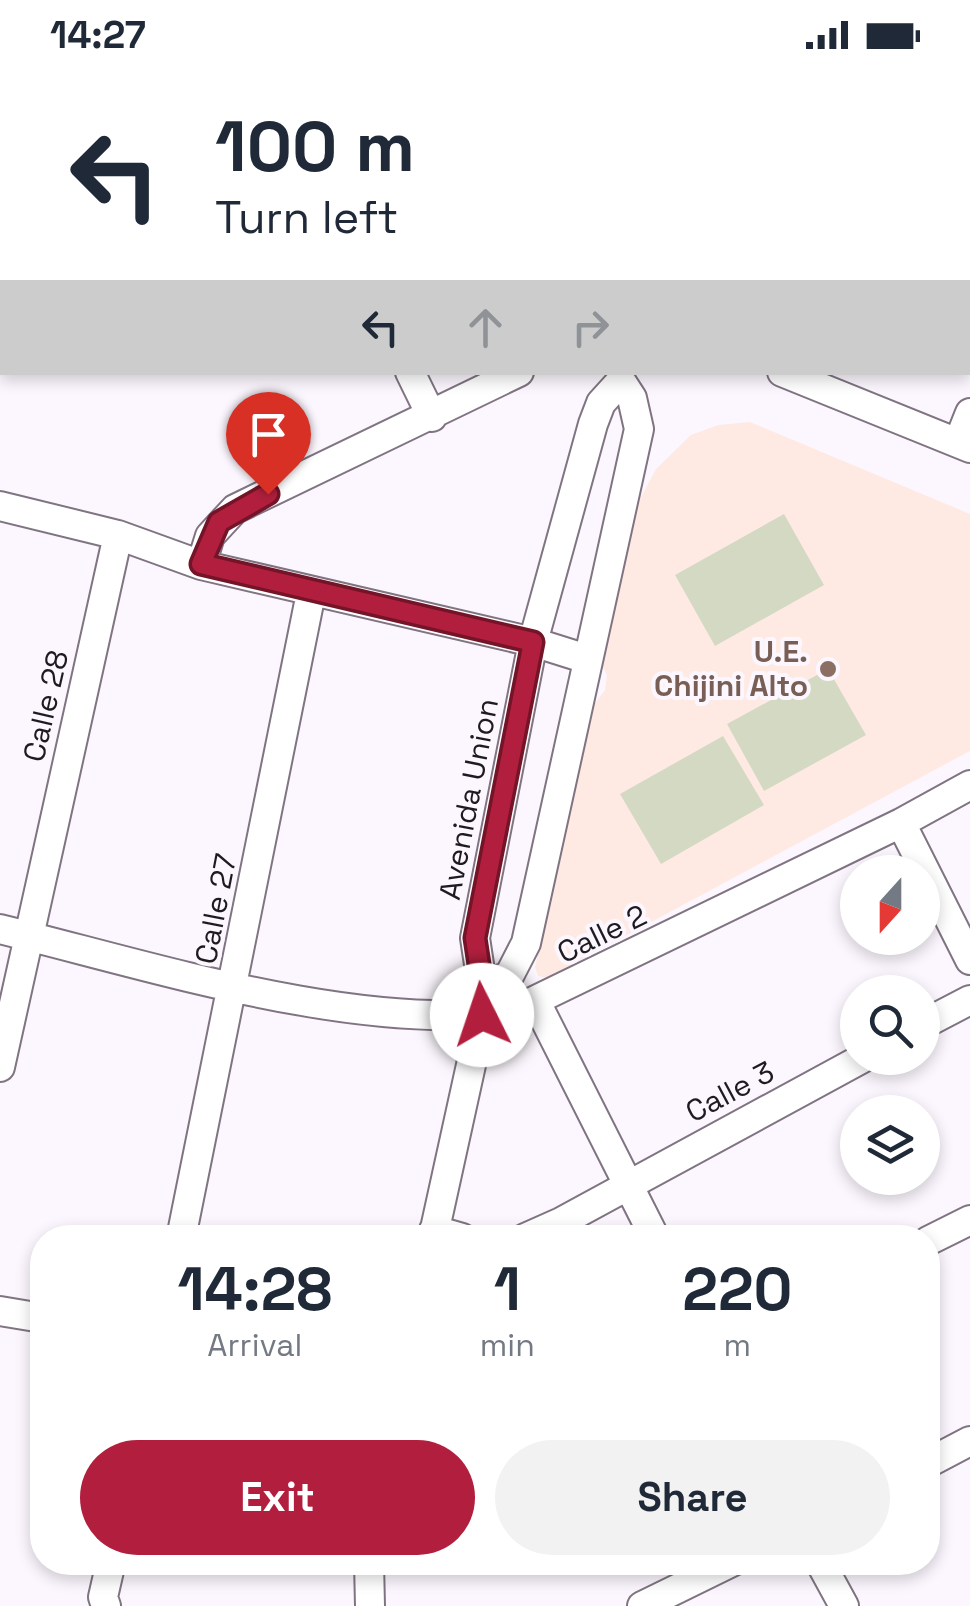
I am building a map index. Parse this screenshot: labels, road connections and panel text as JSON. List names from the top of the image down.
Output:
{
  "streets": {
    "street": [
      "Calle 28",
      "Avenida Union",
      "Calle 27",
      "Calle 2",
      "Calle 3"
    ]
  },
  "crossings": [
    ["Calle 28", "Calle 2"],
    ["Avenida Union", "Calle 2"],
    ["Calle 27", "Calle 2"]
  ],
  "places": ["U.E. Chijini Alto"],
  "north": "bottom",
  "page": {
    "status": "14:27",
    "turn": ["100 m", "Turn left"],
    "eta": [
      "14:28",
      "Arrival",
      "1",
      "min",
      "220",
      "m"
    ],
    "buttons": ["Exit", "Share"]
  }
}
